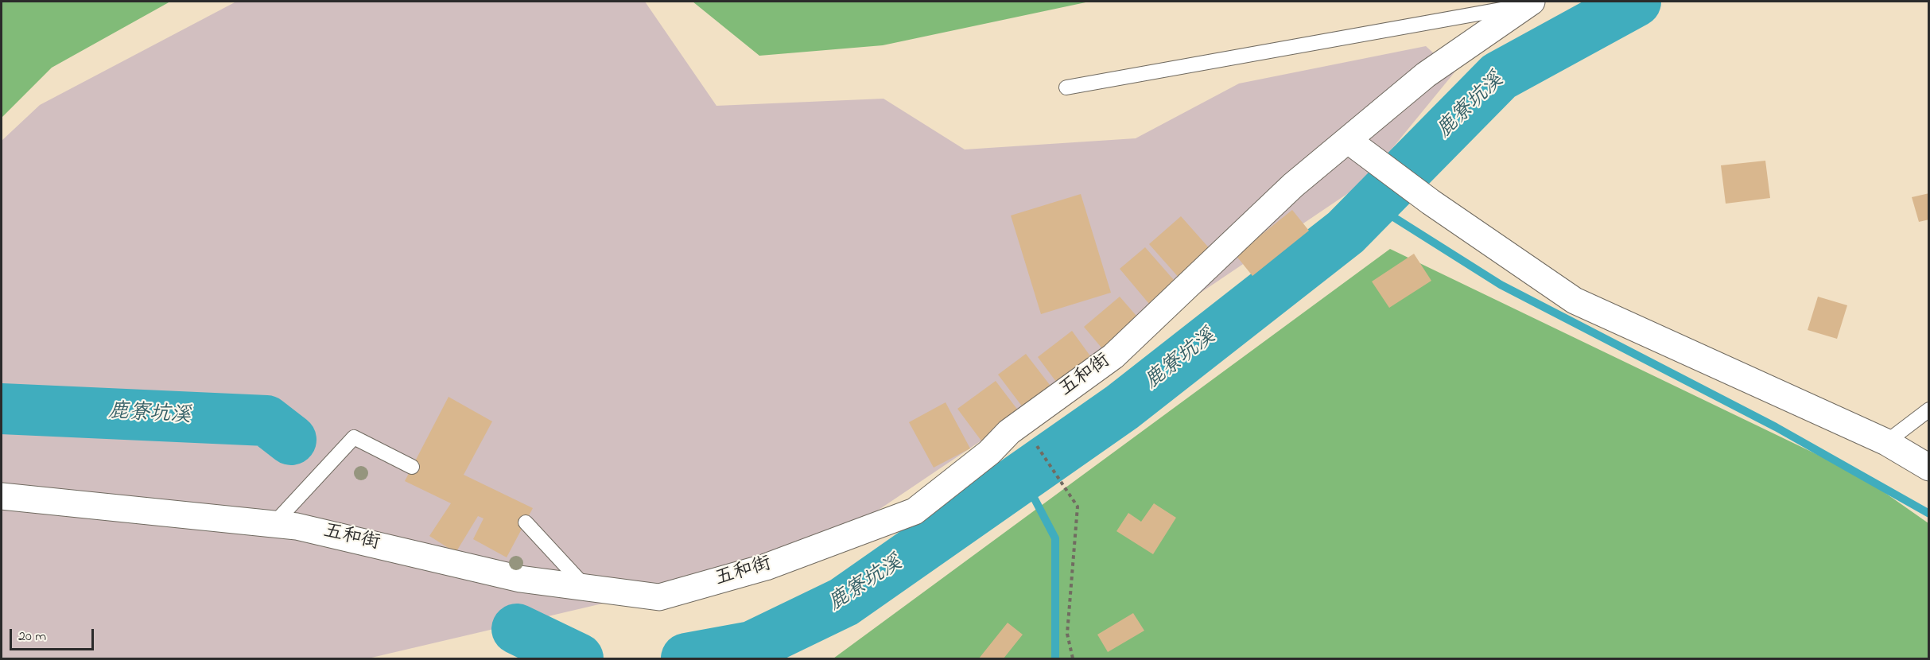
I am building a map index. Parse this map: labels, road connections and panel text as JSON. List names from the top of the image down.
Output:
{
  "streets": {
    "street": ["五和街"]
  },
  "water": ["鹿寮坑溪"],
  "scale_bar": "20 m"
}
